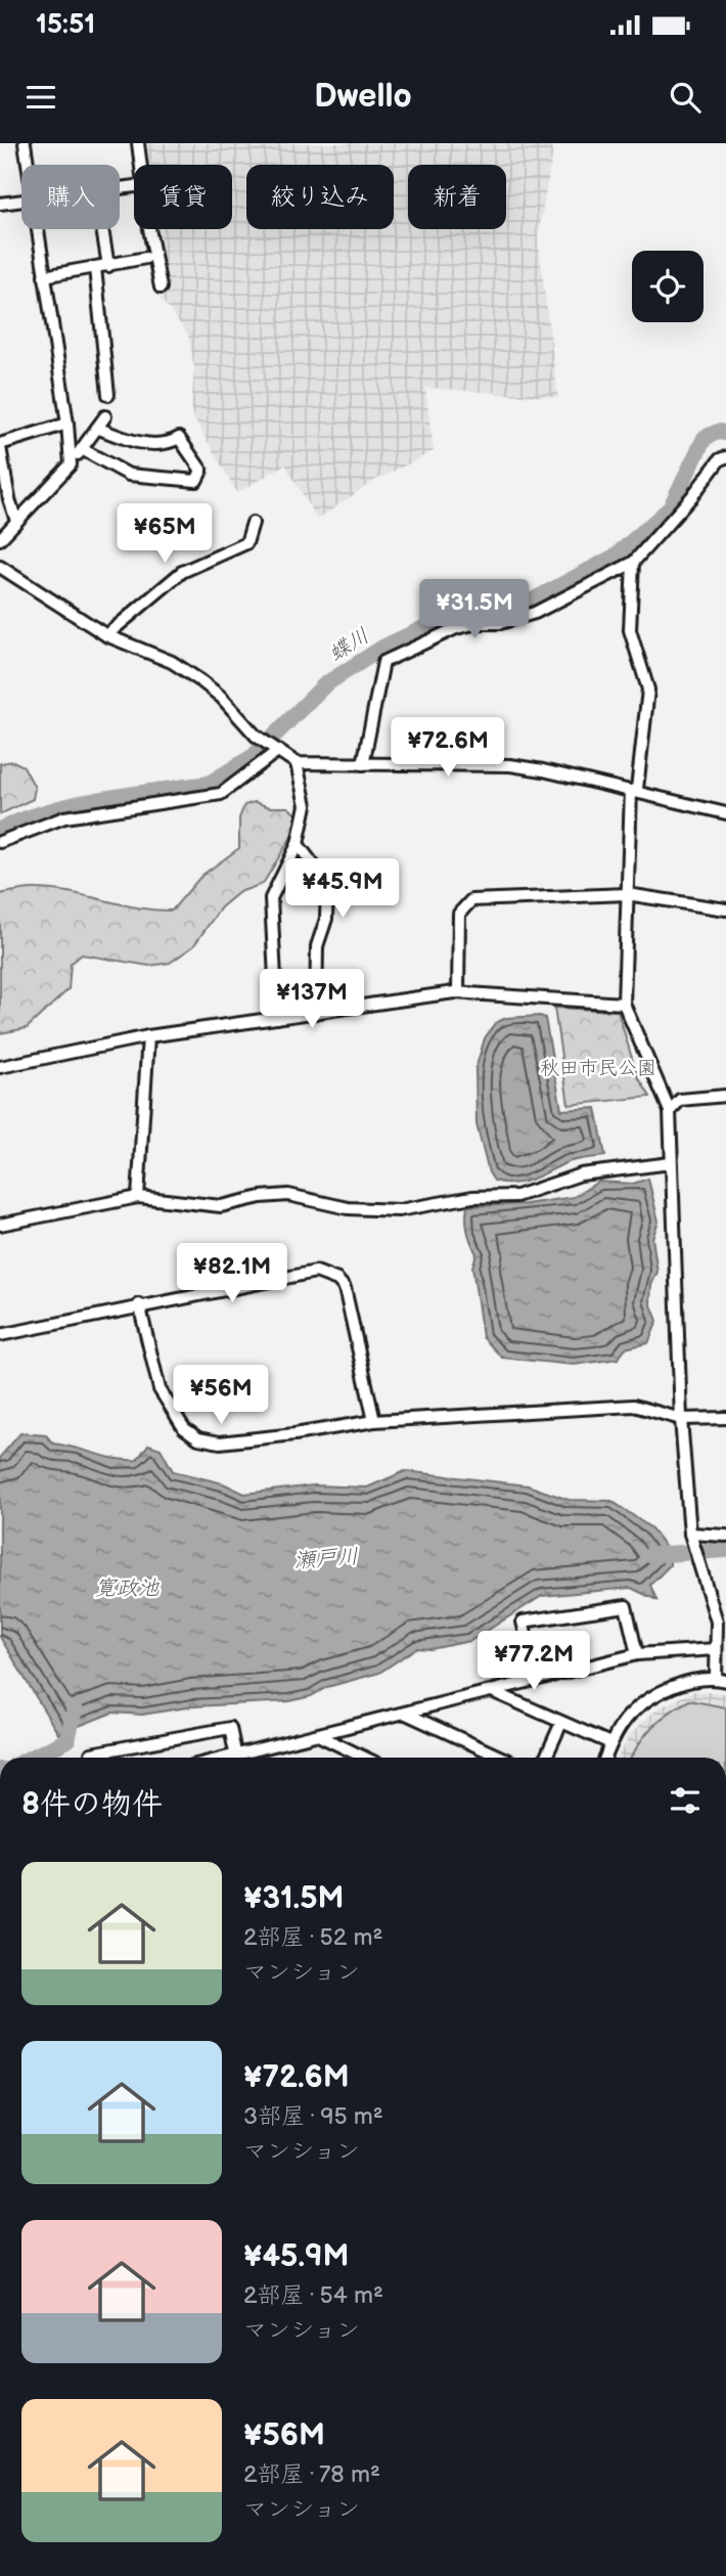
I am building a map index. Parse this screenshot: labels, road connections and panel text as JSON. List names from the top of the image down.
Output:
{
  "water": ["蝶川", "瀬戸川", "寛政池"],
  "parks": ["秋田市民公園"],
  "page": {
    "status": "15:51",
    "header": "Dwello",
    "chip": [
      "購入",
      "賃貸",
      "絞り込み",
      "新着"
    ],
    "price": [
      "¥65M",
      "¥31.5M",
      "¥72.6M",
      "¥45.9M",
      "¥137M",
      "¥82.1M",
      "¥56M",
      "¥77.2M"
    ],
    "heading": "8件の物件",
    "list": [
      {
        "name": "¥31.5M",
        "note": "2部屋 · 52 m² · マンション"
      },
      {
        "name": "¥72.6M",
        "note": "3部屋 · 95 m² · マンション"
      },
      {
        "name": "¥45.9M",
        "note": "2部屋 · 54 m² · マンション"
      },
      {
        "name": "¥56M",
        "note": "2部屋 · 78 m² · マンション"
      }
    ]
  }
}
